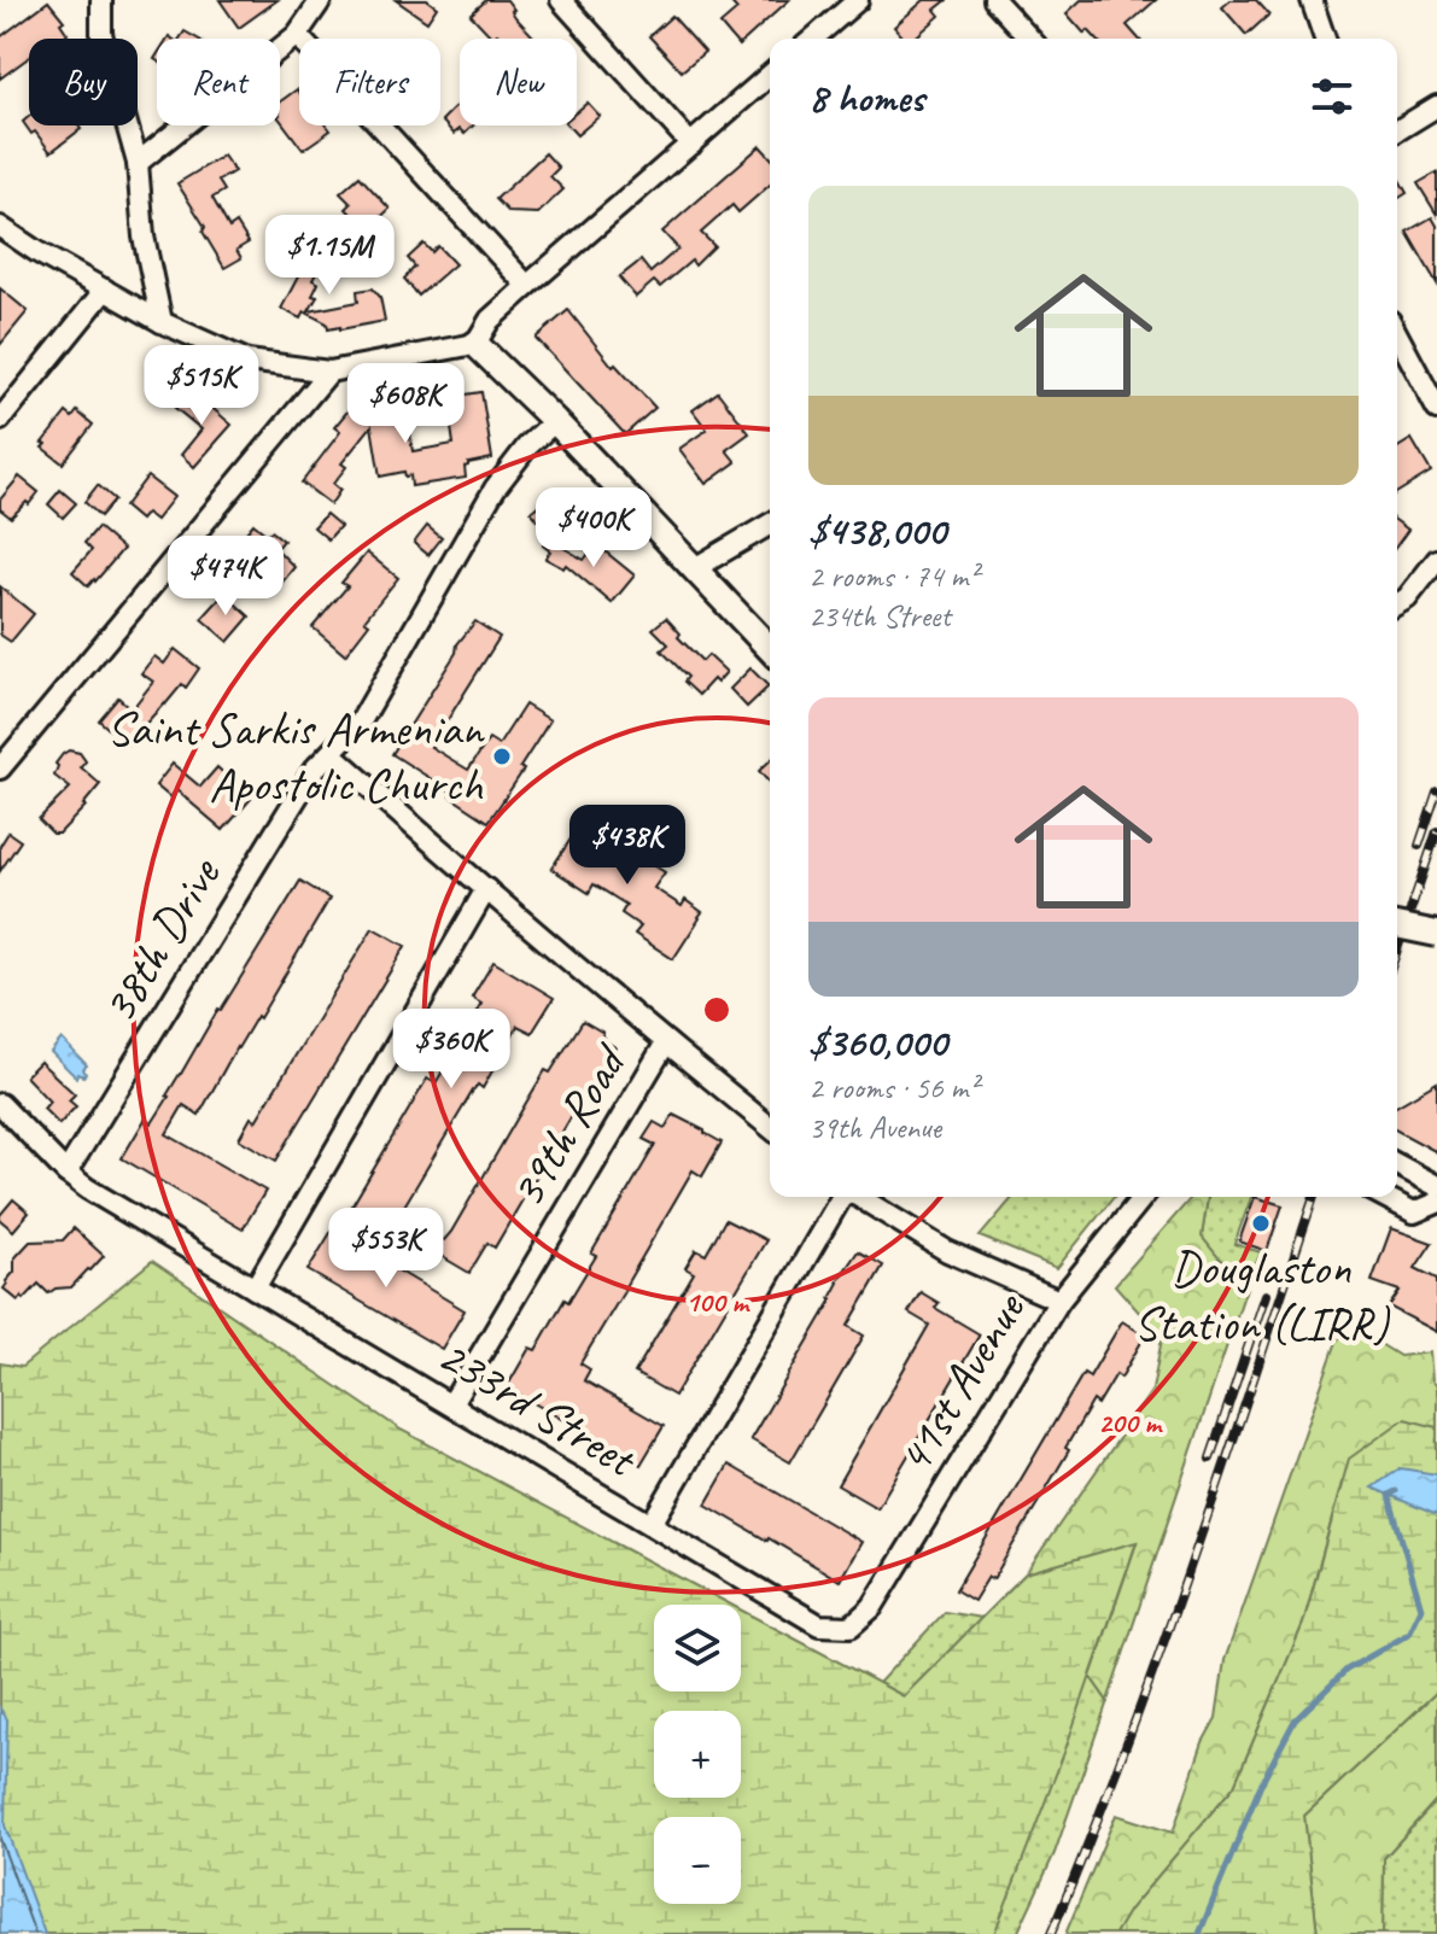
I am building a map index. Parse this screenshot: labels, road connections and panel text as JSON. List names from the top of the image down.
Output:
{
  "streets": {
    "street": [
      "38th Drive",
      "39th Road",
      "41st Avenue",
      "233rd Street"
    ]
  },
  "crossings": [
    ["38th Drive", "233rd Street"],
    ["39th Road", "233rd Street"],
    ["41st Avenue", "233rd Street"]
  ],
  "places": ["Saint Sarkis Armenian Apostolic Church", "Douglaston Station (LIRR)"],
  "page": {
    "chip": [
      "Buy",
      "Rent",
      "Filters",
      "New"
    ],
    "heading": "8 homes",
    "list": [
      {
        "name": "$438,000",
        "note": "2 rooms · 74 m² · 234th Street"
      },
      {
        "name": "$360,000",
        "note": "2 rooms · 56 m² · 39th Avenue"
      }
    ],
    "price": [
      "$1.15M",
      "$515K",
      "$608K",
      "$400K",
      "$474K",
      "$438K",
      "$360K",
      "$553K"
    ],
    "map_buttons": ["+", "−"]
  },
  "rings": ["100 m", "200 m"]
}
